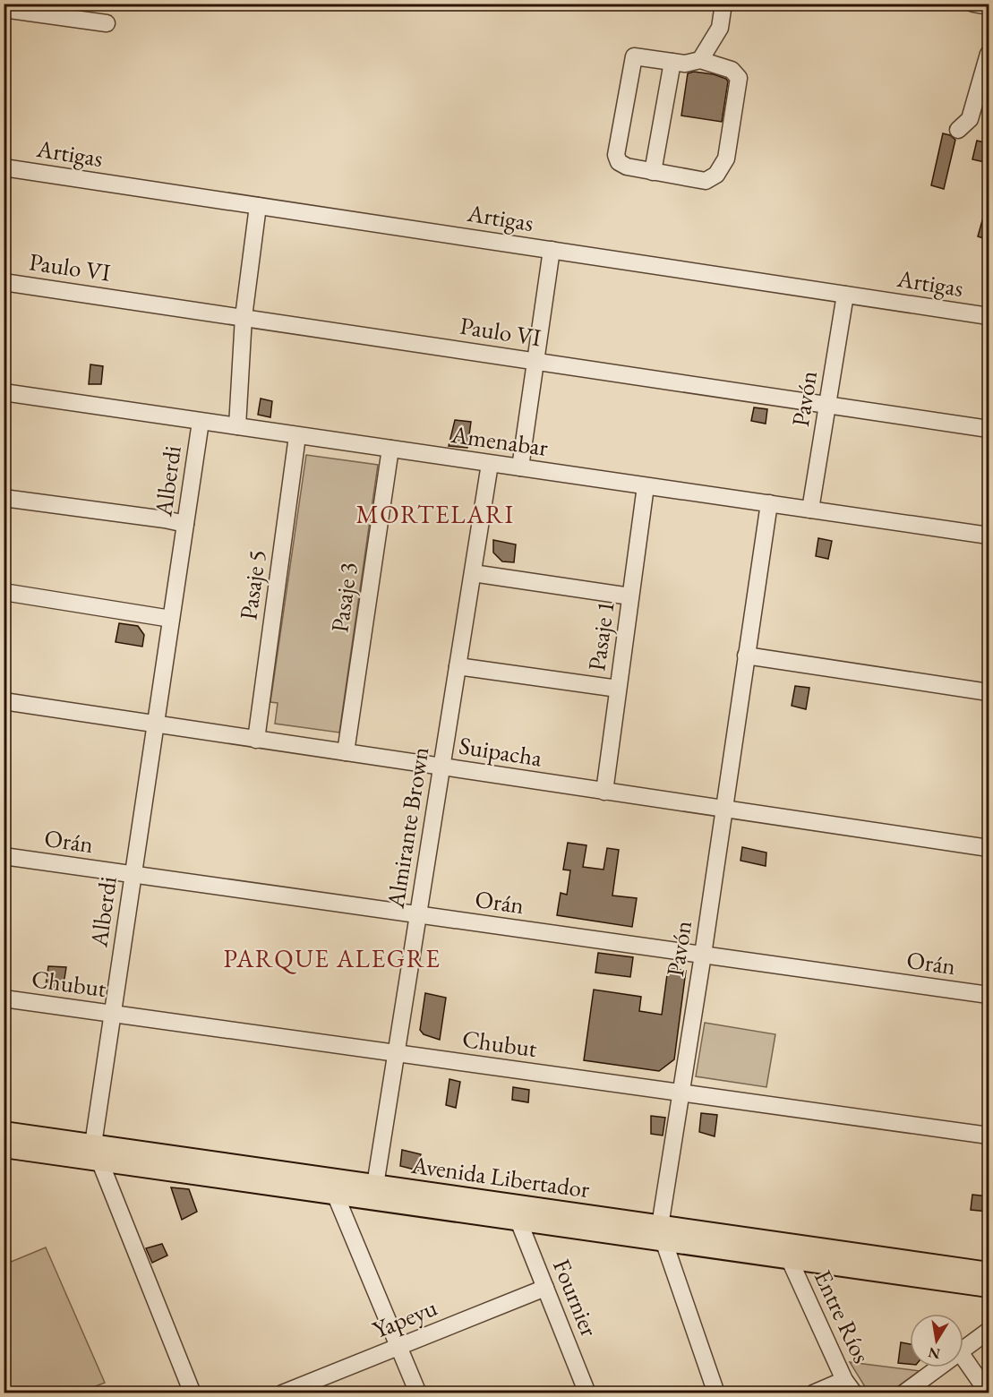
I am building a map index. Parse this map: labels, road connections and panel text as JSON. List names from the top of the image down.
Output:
{
  "streets": {
    "main road": ["Avenida Libertador"],
    "street": [
      "Artigas",
      "Paulo VI",
      "Pavón",
      "Amenabar",
      "Alberdi",
      "Pasaje 5",
      "Pasaje 3",
      "Pasaje 1",
      "Suipacha",
      "Almirante Brown",
      "Orán",
      "Chubut",
      "Fournier",
      "Entre Ríos",
      "Yapeyu"
    ]
  },
  "crossings": [
    ["Artigas", "Pavón"],
    ["Paulo VI", "Pavón"],
    ["Pavón", "Amenabar"],
    ["Pavón", "Suipacha"],
    ["Pavón", "Orán"],
    ["Pavón", "Chubut"],
    ["Pavón", "Avenida Libertador"],
    ["Amenabar", "Alberdi"],
    ["Amenabar", "Pasaje 5"],
    ["Amenabar", "Pasaje 3"],
    ["Amenabar", "Pasaje 1"],
    ["Amenabar", "Almirante Brown"],
    ["Alberdi", "Suipacha"],
    ["Alberdi", "Orán"],
    ["Alberdi", "Chubut"],
    ["Alberdi", "Avenida Libertador"],
    ["Pasaje 5", "Suipacha"],
    ["Pasaje 3", "Suipacha"],
    ["Pasaje 1", "Suipacha"],
    ["Suipacha", "Almirante Brown"],
    ["Almirante Brown", "Orán"],
    ["Almirante Brown", "Chubut"],
    ["Almirante Brown", "Avenida Libertador"],
    ["Avenida Libertador", "Fournier"],
    ["Avenida Libertador", "Entre Ríos"],
    ["Fournier", "Yapeyu"]
  ],
  "districts": ["MORTELARI", "PARQUE ALEGRE"],
  "north": "bottom"
}
